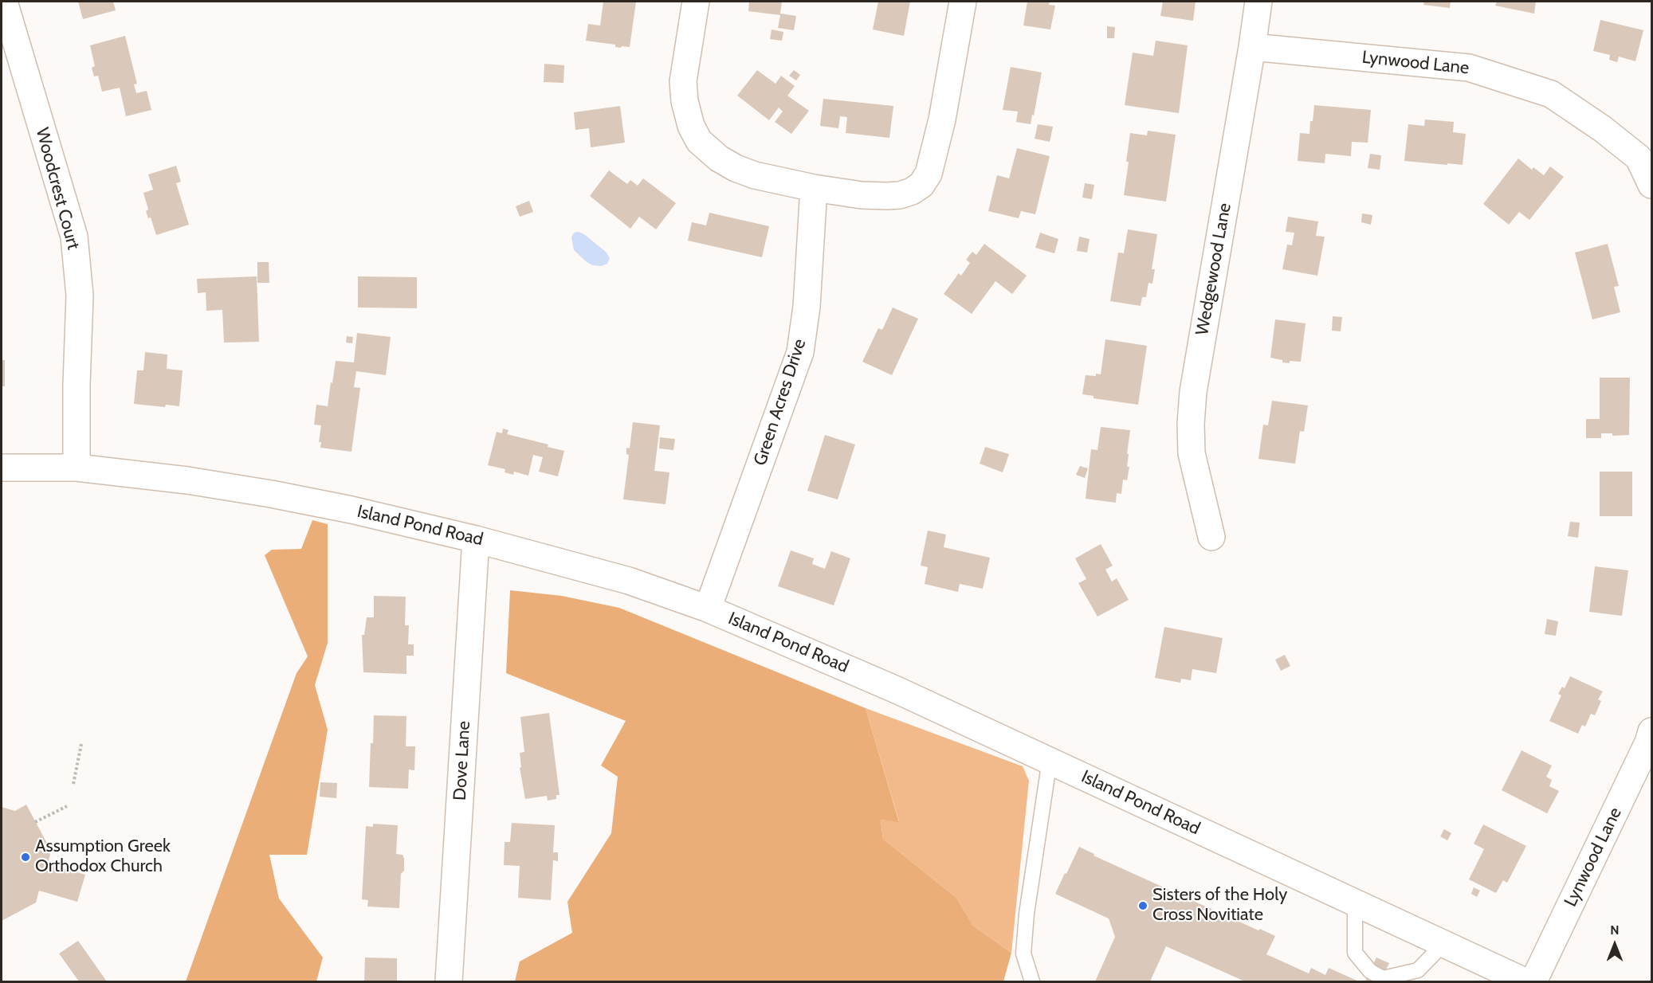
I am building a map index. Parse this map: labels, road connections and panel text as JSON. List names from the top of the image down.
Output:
{
  "streets": {
    "street": [
      "Lynwood Lane",
      "Woodcrest Court",
      "Wedgewood Lane",
      "Green Acres Drive",
      "Island Pond Road",
      "Dove Lane"
    ]
  },
  "crossings": [
    ["Lynwood Lane", "Wedgewood Lane"],
    ["Woodcrest Court", "Island Pond Road"],
    ["Green Acres Drive", "Island Pond Road"],
    ["Island Pond Road", "Dove Lane"]
  ],
  "places": ["Assumption Greek Orthodox Church", "Sisters of the Holy Cross Novitiate"],
  "north": "top"
}
